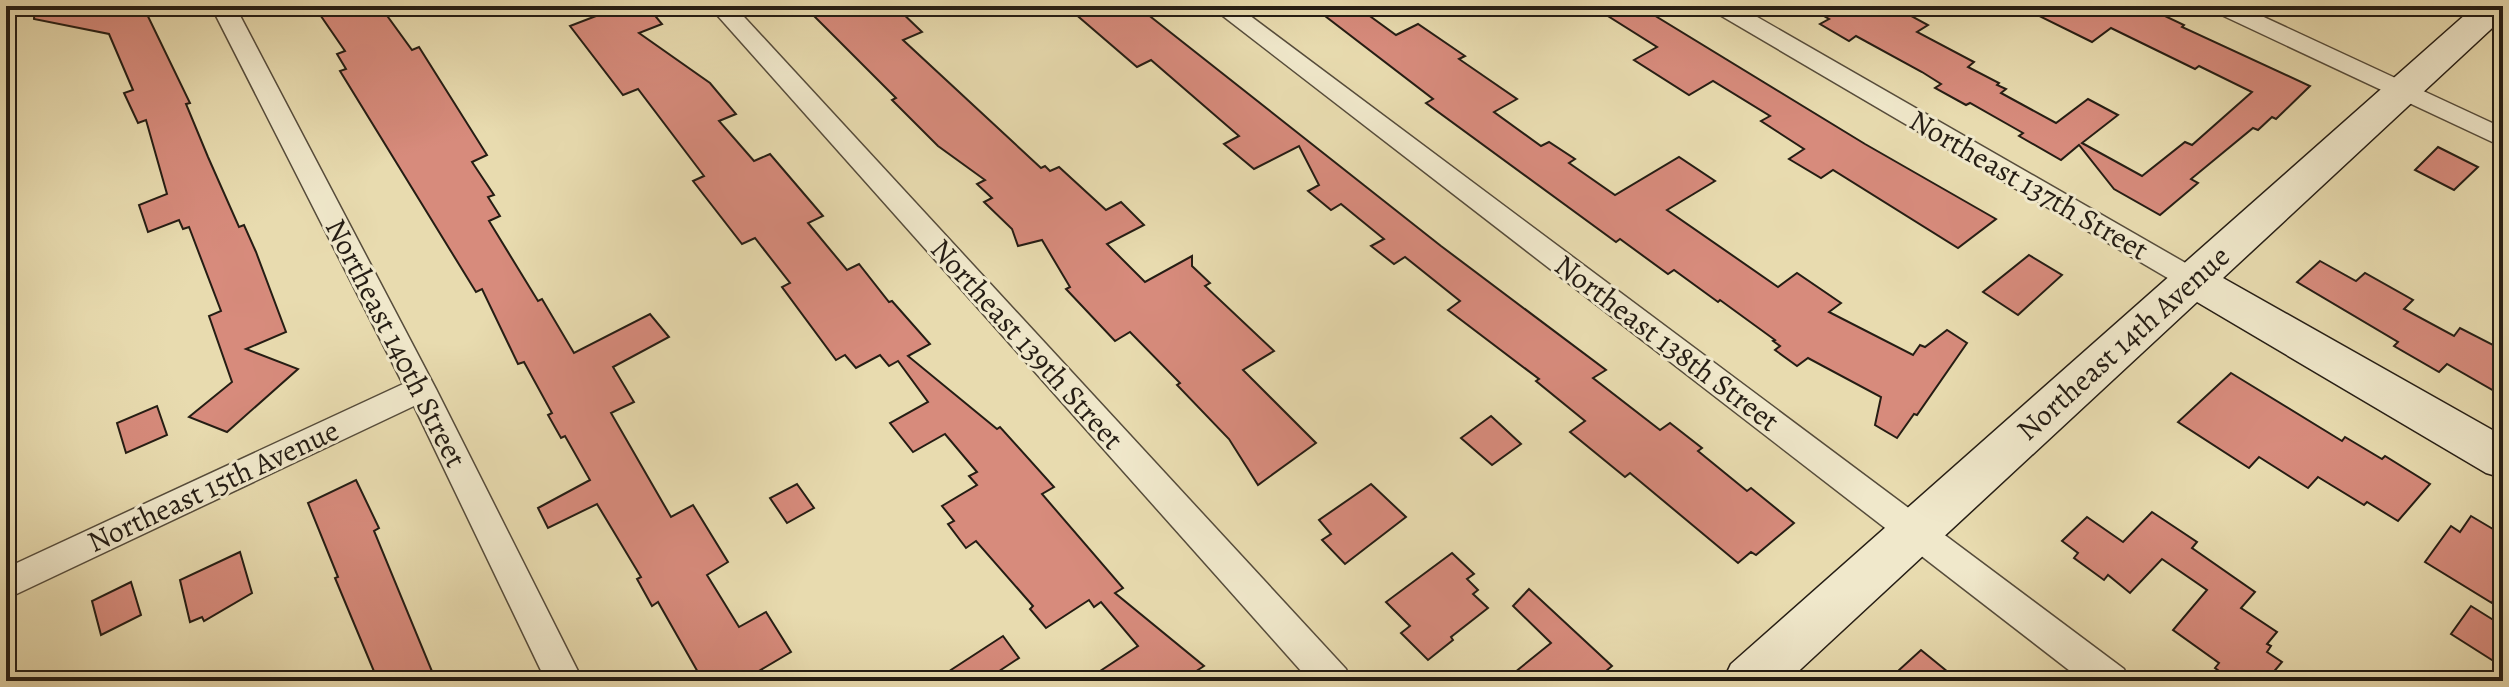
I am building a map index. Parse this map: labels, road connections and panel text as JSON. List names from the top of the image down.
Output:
{
  "streets": {
    "street": [
      "Northeast 137th Street",
      "Northeast 140th Street",
      "Northeast 138th Street",
      "Northeast 14th Avenue",
      "Northeast 139th Street",
      "Northeast 15th Avenue"
    ]
  },
  "crossings": [
    ["Northeast 137th Street", "Northeast 14th Avenue"],
    ["Northeast 140th Street", "Northeast 15th Avenue"],
    ["Northeast 138th Street", "Northeast 14th Avenue"]
  ]
}
